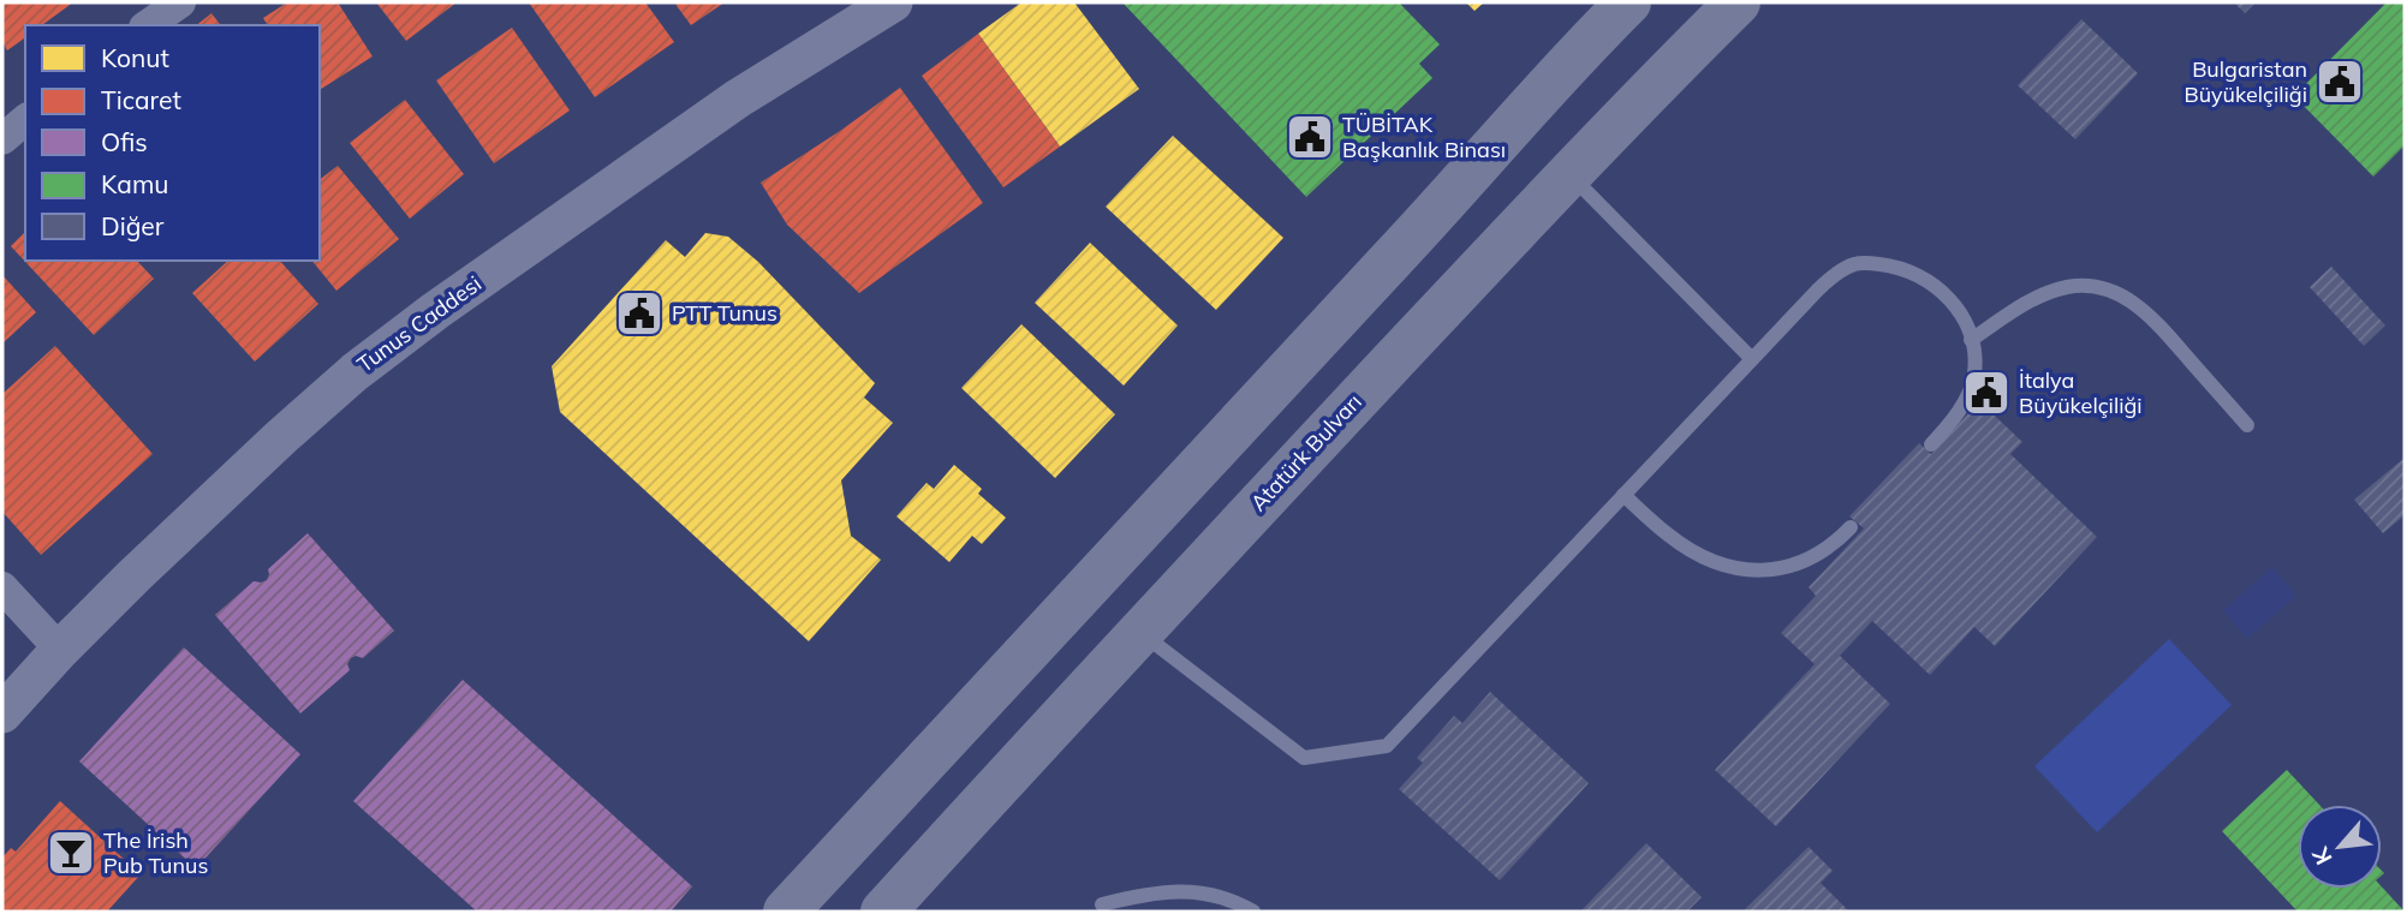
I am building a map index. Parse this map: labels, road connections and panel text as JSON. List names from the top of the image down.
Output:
{
  "streets": {
    "main road": ["Atatürk Bulvarı"],
    "street": ["Tunus Caddesi"]
  },
  "places": {
    "public building": [
      "Bulgaristan Büyükelçiliği",
      "TÜBİTAK Başkanlık Binası",
      "PTT Tunus",
      "İtalya Büyükelçiliği"
    ],
    "bar": ["The İrish Pub Tunus"]
  },
  "legend": [
    "Konut",
    "Ticaret",
    "Ofis",
    "Kamu",
    "Diğer"
  ],
  "north": "bottom left"
}
